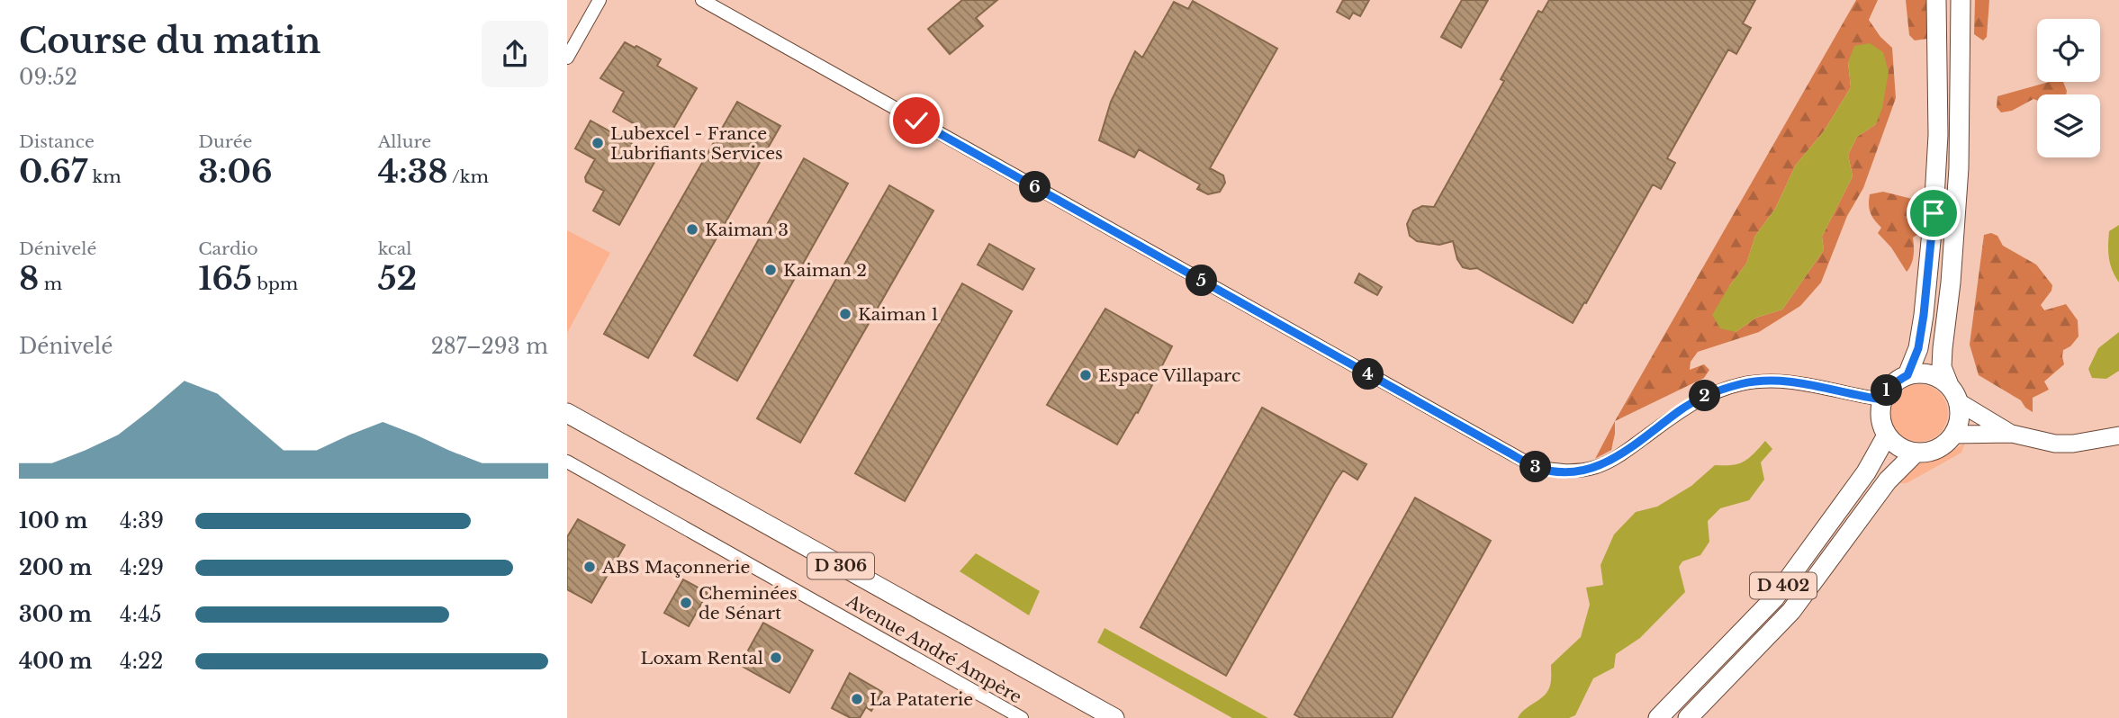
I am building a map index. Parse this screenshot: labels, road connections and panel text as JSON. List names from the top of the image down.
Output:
{
  "streets": {
    "main road": ["D 306", "D 402"],
    "street": ["Avenue André Ampère"]
  },
  "places": [
    "Lubexcel - France Lubrifiants Services",
    "Kaiman 3",
    "Kaiman 2",
    "Kaiman 1",
    "Espace Villaparc",
    "ABS Maçonnerie",
    "Cheminées de Sénart",
    "Loxam Rental",
    "La Pataterie"
  ],
  "page": {
    "heading": ["Course du matin", "09:52"],
    "stats": [
      ["Distance", "0.67 km"],
      ["Durée", "3:06"],
      ["Allure", "4:38 /km"],
      ["Dénivelé", "8 m"],
      ["Cardio", "165 bpm"],
      ["kcal", "52"]
    ],
    "pins": [
      "6",
      "5",
      "4",
      "1",
      "2",
      "3"
    ],
    "chart": ["Dénivelé", "287–293 m"],
    "list": [
      {
        "name": "100 m",
        "note": "4:39"
      },
      {
        "name": "200 m",
        "note": "4:29"
      },
      {
        "name": "300 m",
        "note": "4:45"
      },
      {
        "name": "400 m",
        "note": "4:22"
      }
    ]
  }
}
